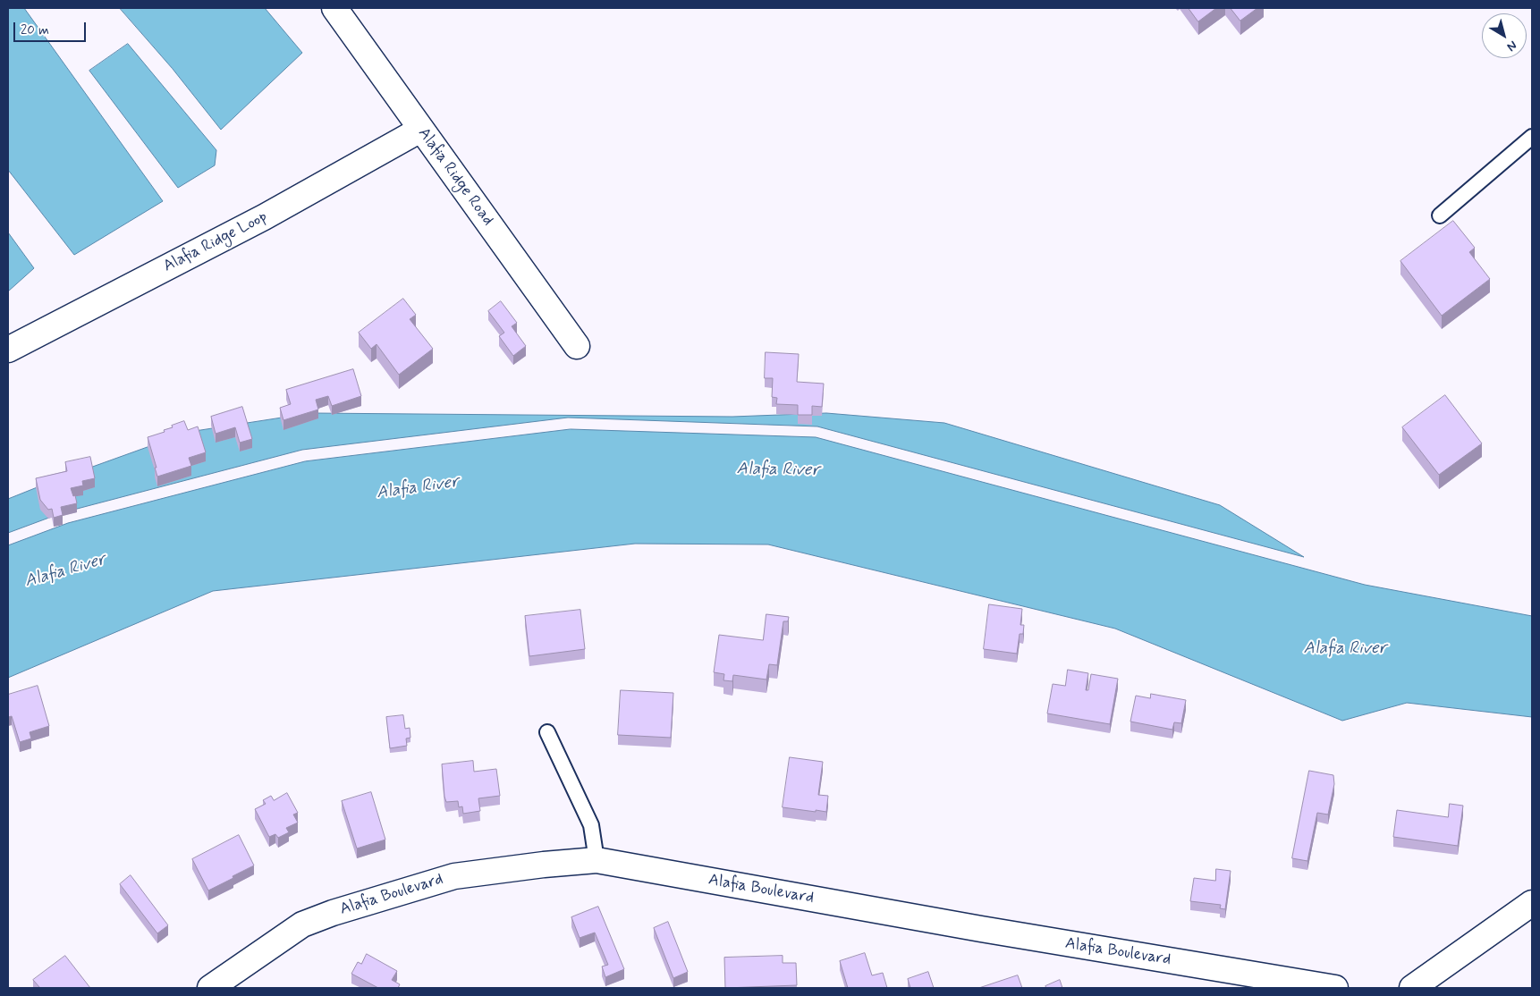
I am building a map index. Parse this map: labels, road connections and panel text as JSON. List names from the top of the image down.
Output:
{
  "streets": {
    "street": ["Alafia Ridge Road", "Alafia Ridge Loop", "Alafia Boulevard"]
  },
  "crossings": [
    ["Alafia Ridge Road", "Alafia Ridge Loop"]
  ],
  "water": ["Alafia River"],
  "scale_bar": "20 m",
  "north": "bottom right"
}
